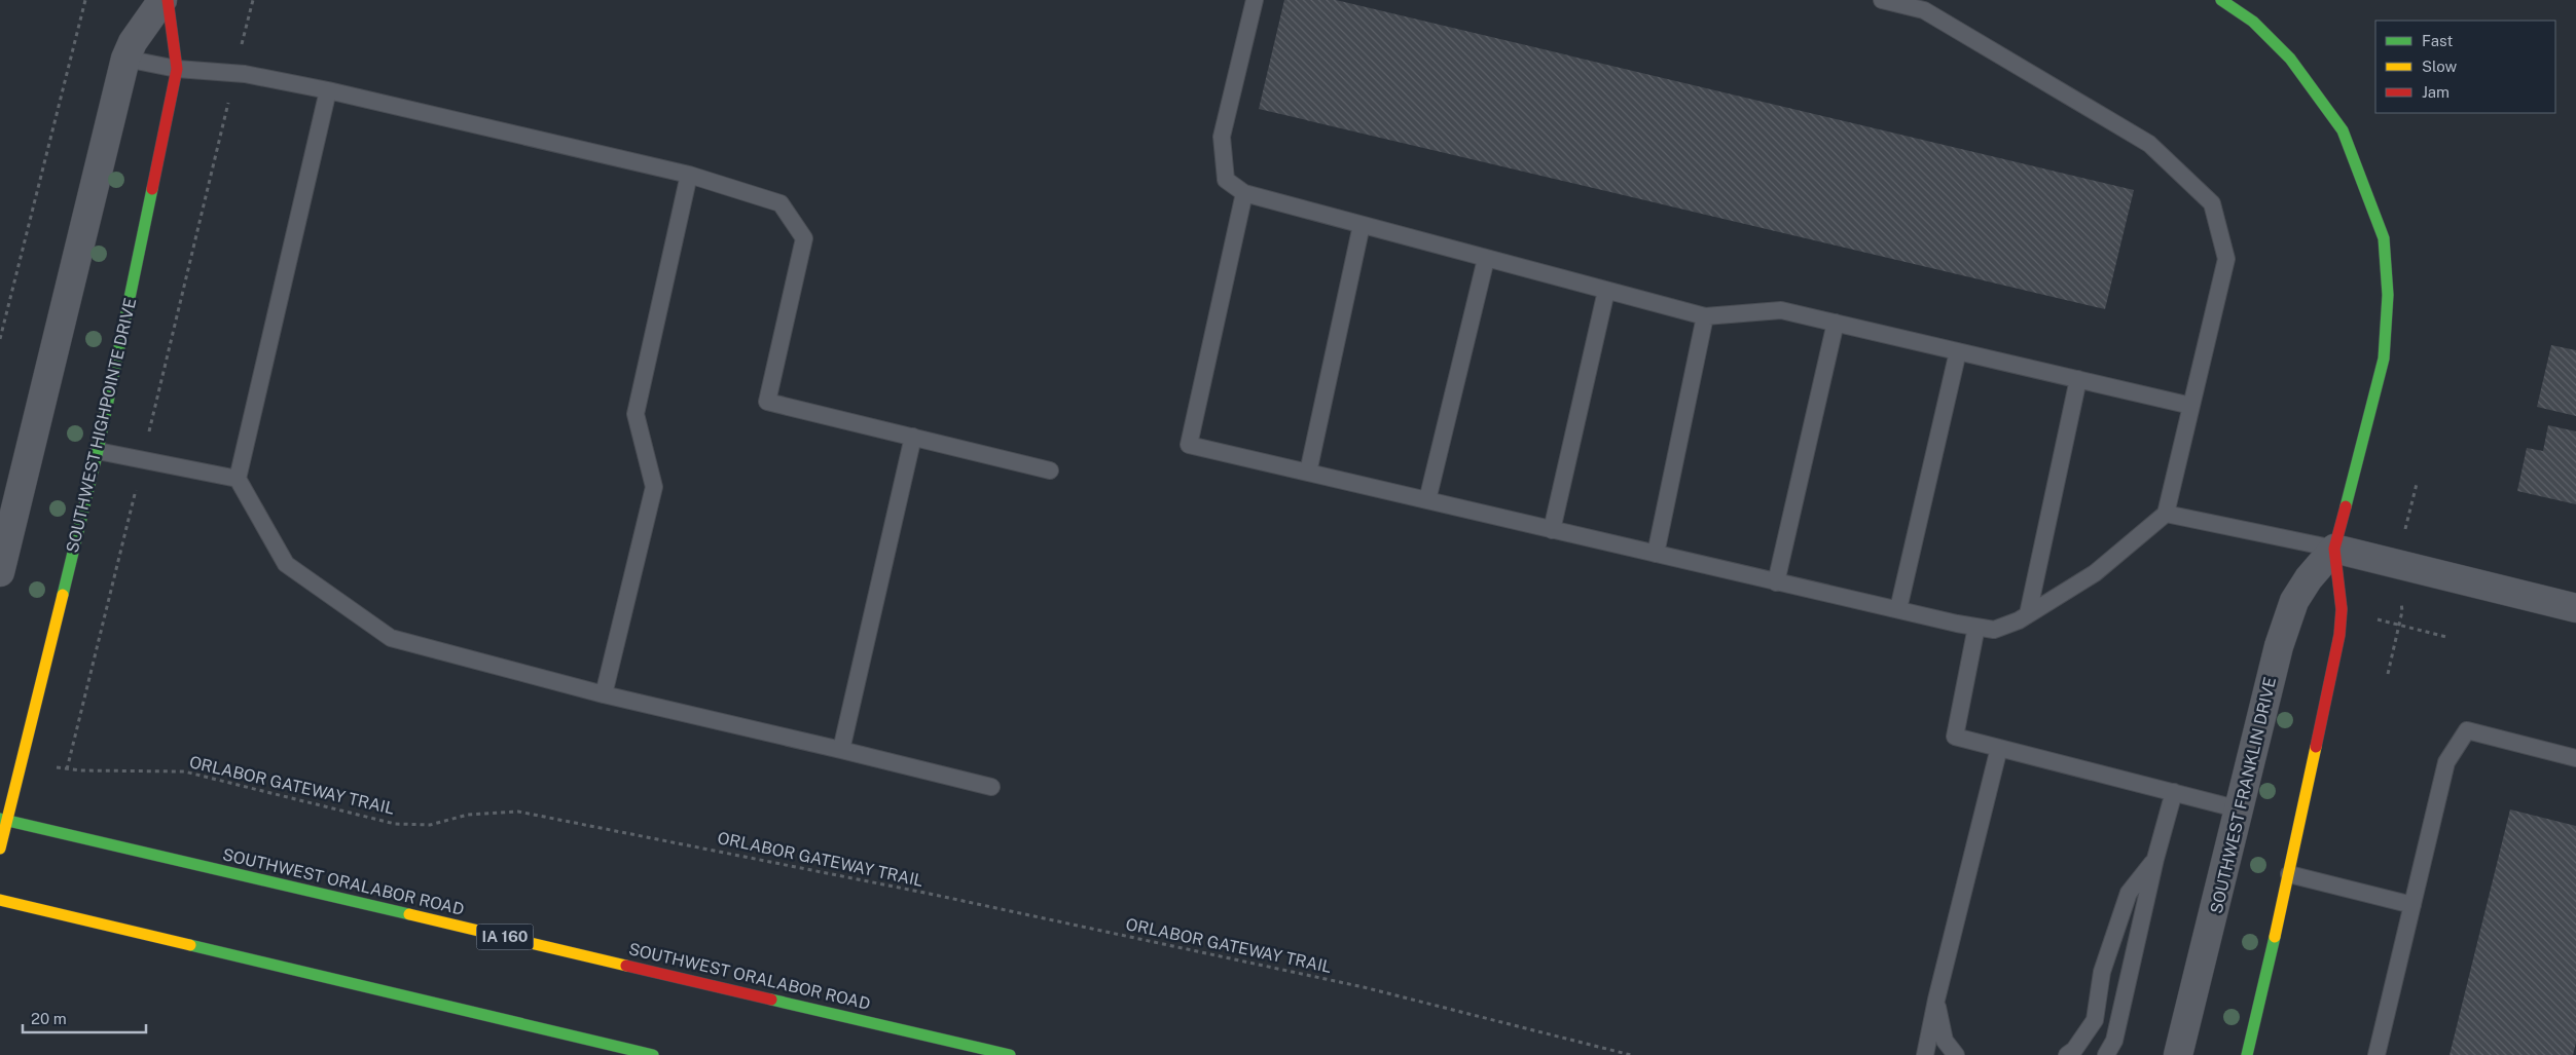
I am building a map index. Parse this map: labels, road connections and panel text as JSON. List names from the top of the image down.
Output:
{
  "streets": {
    "street": [
      "SOUTHWEST HIGHPOINTE DRIVE",
      "SOUTHWEST FRANKLIN DRIVE",
      "SOUTHWEST ORALABOR ROAD",
      "IA 160"
    ],
    "path": ["ORLABOR GATEWAY TRAIL"]
  },
  "crossings": [
    ["SOUTHWEST HIGHPOINTE DRIVE", "ORLABOR GATEWAY TRAIL"],
    ["SOUTHWEST HIGHPOINTE DRIVE", "SOUTHWEST ORALABOR ROAD"]
  ],
  "legend": ["Fast", "Slow", "Jam"],
  "scale_bar": "20 m"
}
